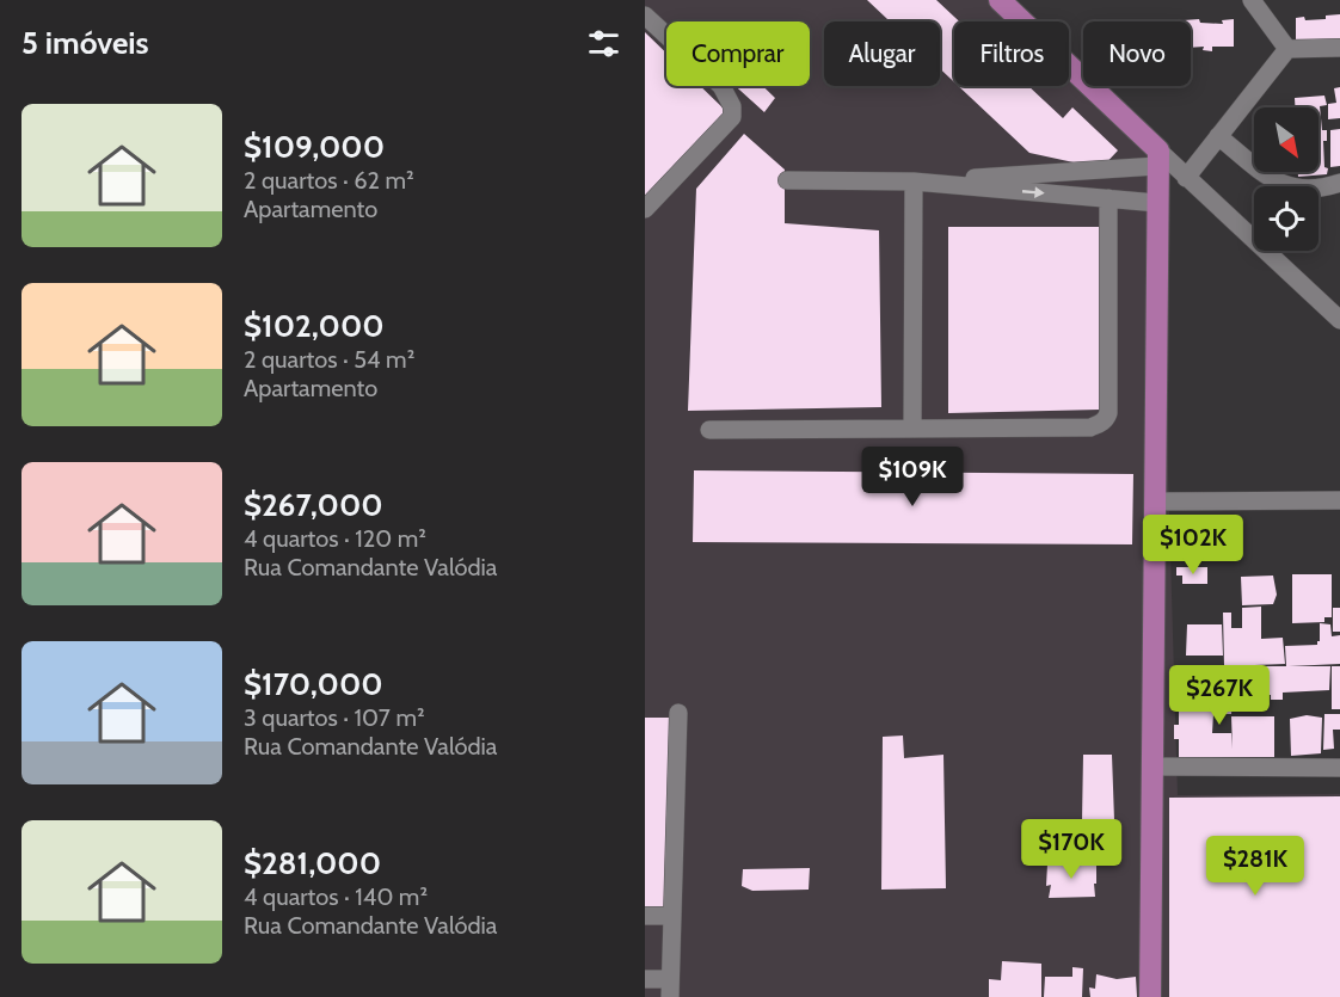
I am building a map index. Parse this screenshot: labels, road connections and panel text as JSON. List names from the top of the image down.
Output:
{
  "north": "bottom right",
  "page": {
    "heading": "5 imóveis",
    "chip": [
      "Comprar",
      "Alugar",
      "Filtros",
      "Novo"
    ],
    "list": [
      {
        "name": "$109,000",
        "note": "2 quartos · 62 m² · Apartamento"
      },
      {
        "name": "$102,000",
        "note": "2 quartos · 54 m² · Apartamento"
      },
      {
        "name": "$267,000",
        "note": "4 quartos · 120 m² · Rua Comandante Valódia"
      },
      {
        "name": "$170,000",
        "note": "3 quartos · 107 m² · Rua Comandante Valódia"
      },
      {
        "name": "$281,000",
        "note": "4 quartos · 140 m² · Rua Comandante Valódia"
      }
    ],
    "price": [
      "$109K",
      "$102K",
      "$267K",
      "$170K",
      "$281K"
    ]
  }
}
